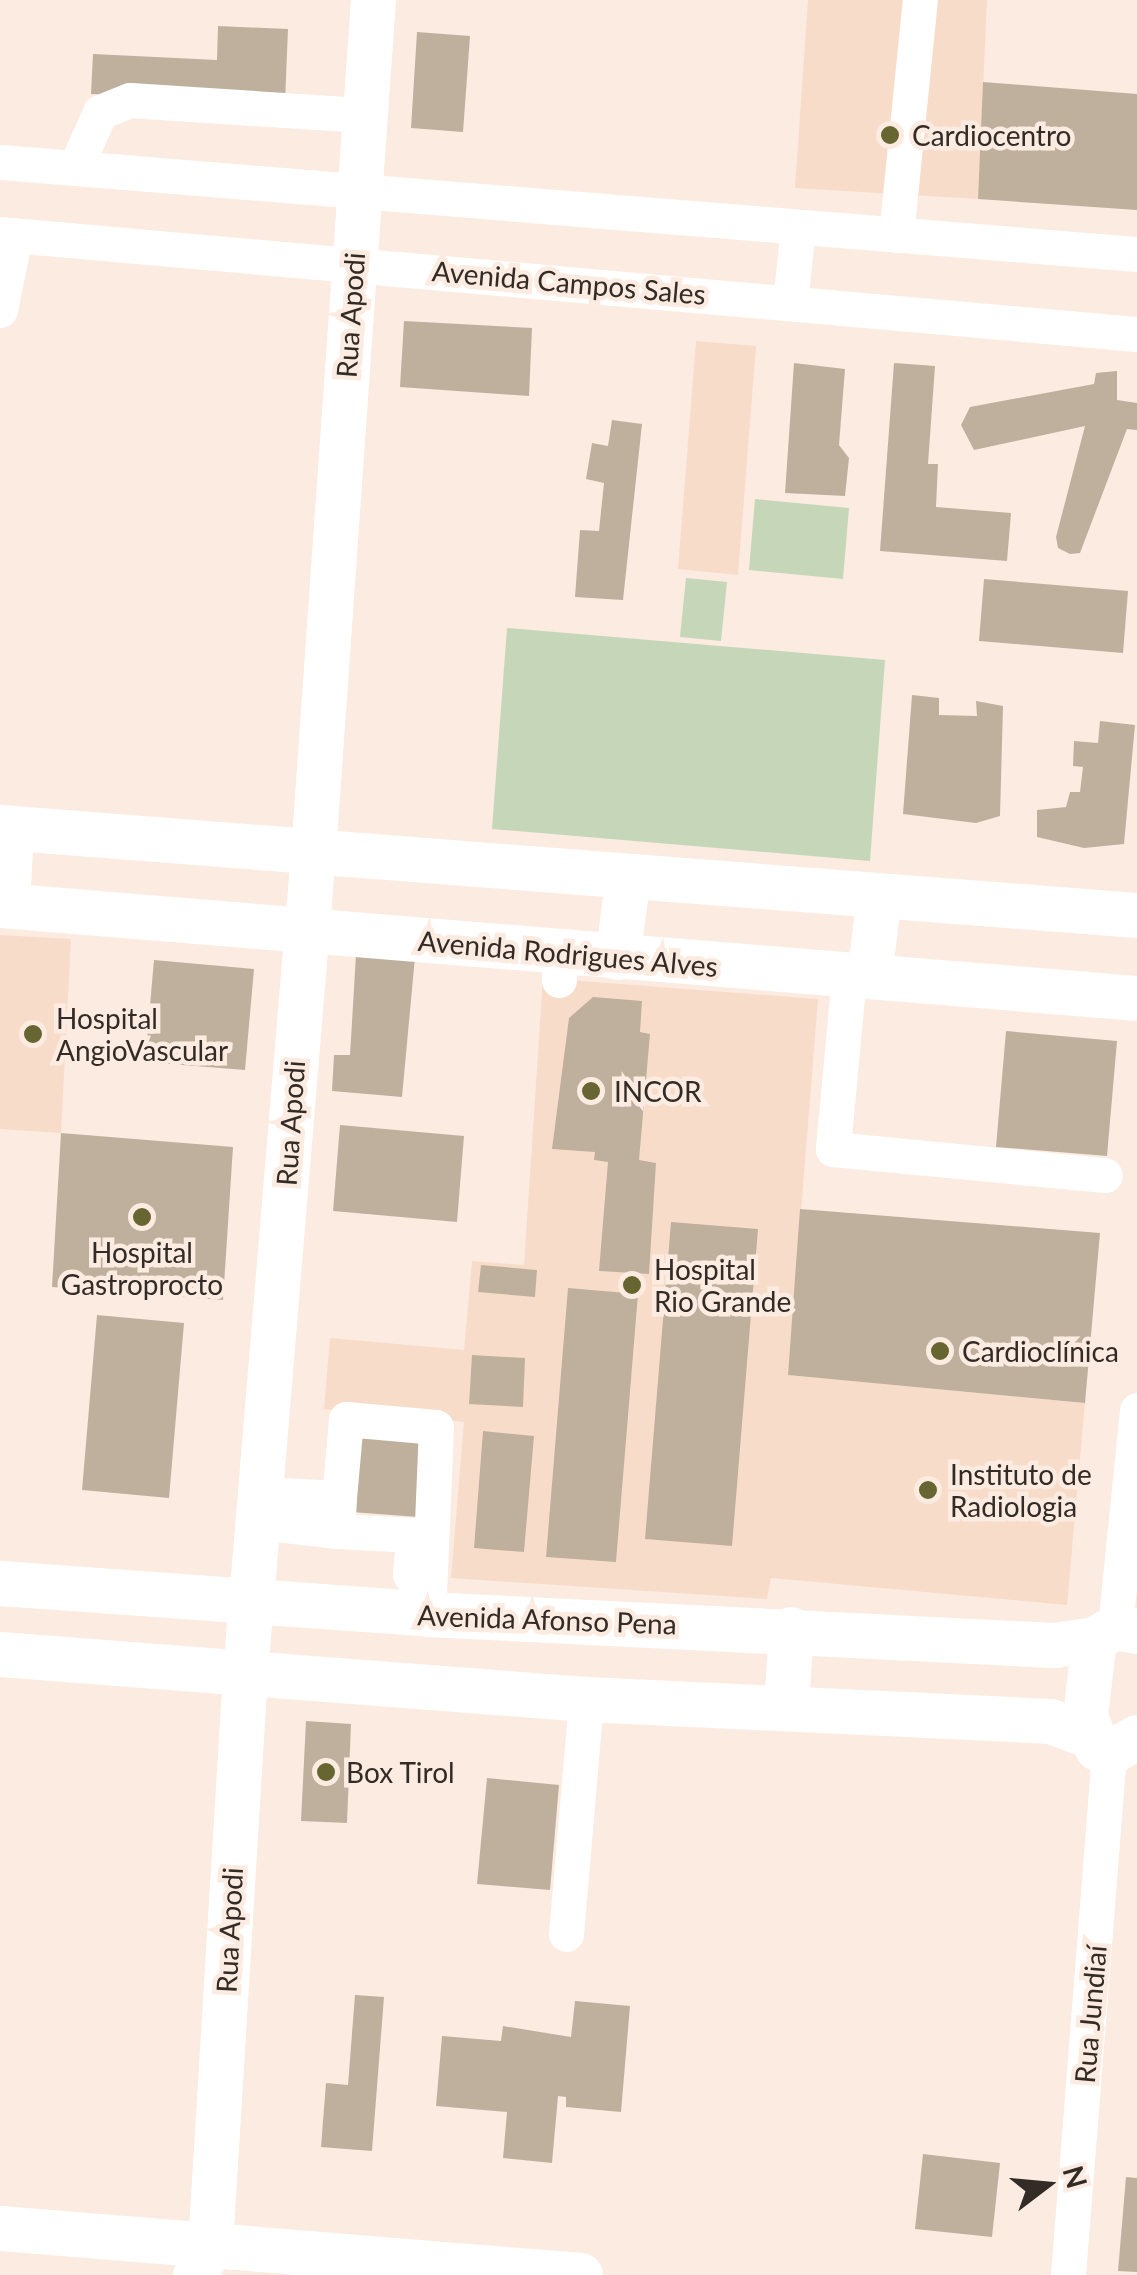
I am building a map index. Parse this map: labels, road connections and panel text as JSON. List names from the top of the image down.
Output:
{
  "streets": {
    "main road": ["Rua Apodi", "Avenida Rodrigues Alves", "Avenida Afonso Pena"],
    "street": ["Avenida Campos Sales", "Rua Jundiaí"]
  },
  "crossings": [
    ["Avenida Campos Sales", "Rua Apodi"],
    ["Rua Apodi", "Avenida Rodrigues Alves"],
    ["Rua Apodi", "Avenida Afonso Pena"]
  ],
  "places": [
    "Cardiocentro",
    "Hospital AngioVascular",
    "INCOR",
    "Hospital Gastroprocto",
    "Hospital Rio Grande",
    "Cardioclínica",
    "Instituto de Radiologia",
    "Box Tirol"
  ],
  "north": "right"
}
